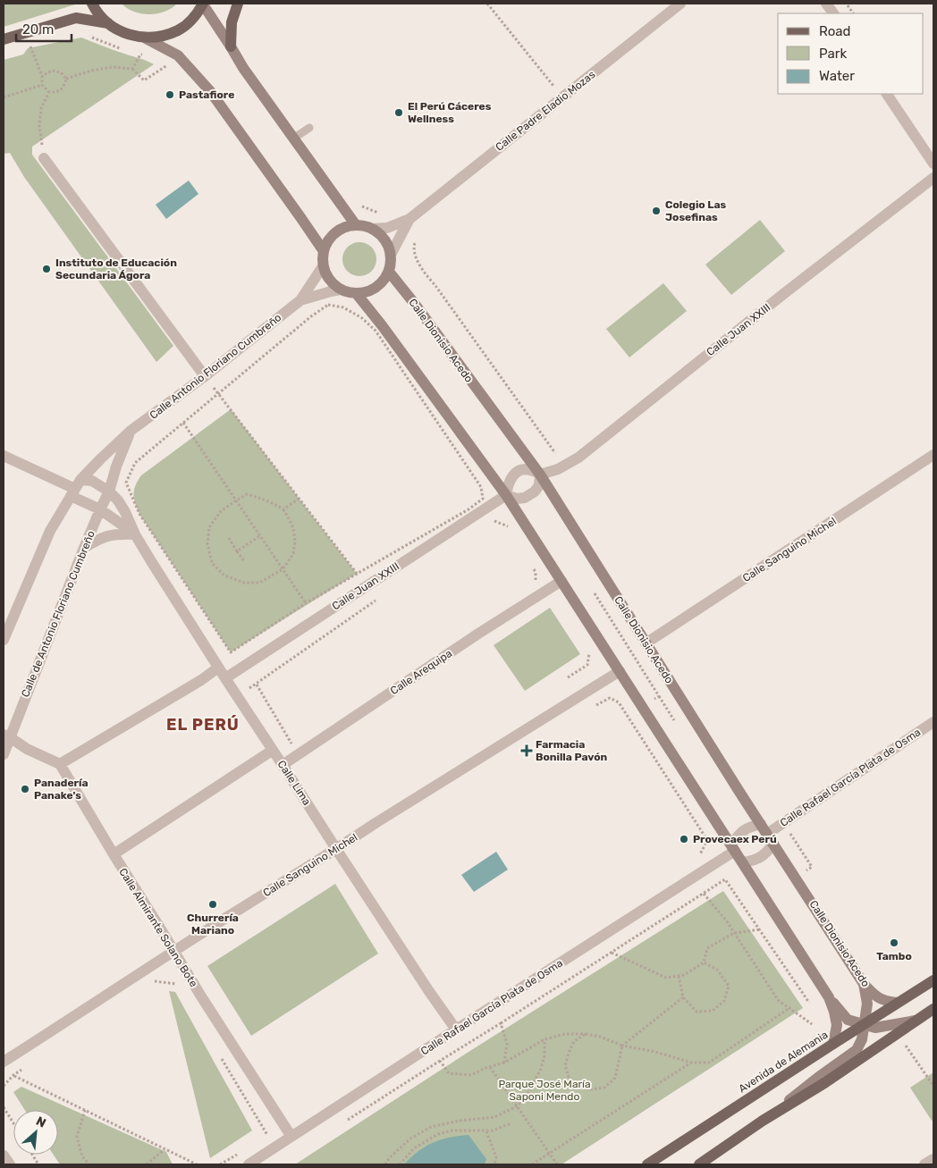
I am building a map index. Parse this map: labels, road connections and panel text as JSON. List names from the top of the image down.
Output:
{
  "streets": {
    "main road": ["Calle Dionisio Acedo", "Avenida de Alemania"],
    "street": [
      "Calle Padre Eladio Mozas",
      "Calle Juan XXIII",
      "Calle Antonio Floriano Cumbreño",
      "Calle Sanguino Michel",
      "Calle de Antonio Floriano Cumbreño",
      "Calle Arequipa",
      "Calle Rafael García Plata de Osma",
      "Calle Lima",
      "Calle Almirante Solano Bote"
    ]
  },
  "crossings": [
    ["Calle Padre Eladio Mozas", "Calle Dionisio Acedo"],
    ["Calle Padre Eladio Mozas", "Calle Antonio Floriano Cumbreño"],
    ["Calle Juan XXIII", "Calle Dionisio Acedo"],
    ["Calle Juan XXIII", "Calle Lima"],
    ["Calle Dionisio Acedo", "Calle Antonio Floriano Cumbreño"],
    ["Calle Dionisio Acedo", "Calle Sanguino Michel"],
    ["Calle Dionisio Acedo", "Calle Rafael García Plata de Osma"],
    ["Calle Dionisio Acedo", "Avenida de Alemania"],
    ["Calle Antonio Floriano Cumbreño", "Calle Lima"],
    ["Calle Sanguino Michel", "Calle Lima"],
    ["Calle Sanguino Michel", "Calle Almirante Solano Bote"],
    ["Calle de Antonio Floriano Cumbreño", "Calle Lima"],
    ["Calle Arequipa", "Calle Lima"],
    ["Calle Rafael García Plata de Osma", "Calle Lima"],
    ["Calle Rafael García Plata de Osma", "Calle Almirante Solano Bote"]
  ],
  "districts": ["EL PERÚ"],
  "parks": ["Parque José María Saponi Mendo"],
  "places": {
    "other": [
      "Pastafiore",
      "El Perú Cáceres Wellness",
      "Colegio Las Josefinas",
      "Instituto de Educación Secundaria Ágora",
      "Panadería Panake's",
      "Provecaex Perú",
      "Churrería Mariano",
      "Tambo"
    ],
    "health": ["Farmacia Bonilla Pavón"]
  },
  "legend": ["Road", "Park", "Water"],
  "scale_bar": "20 m",
  "north": "top right"
}
